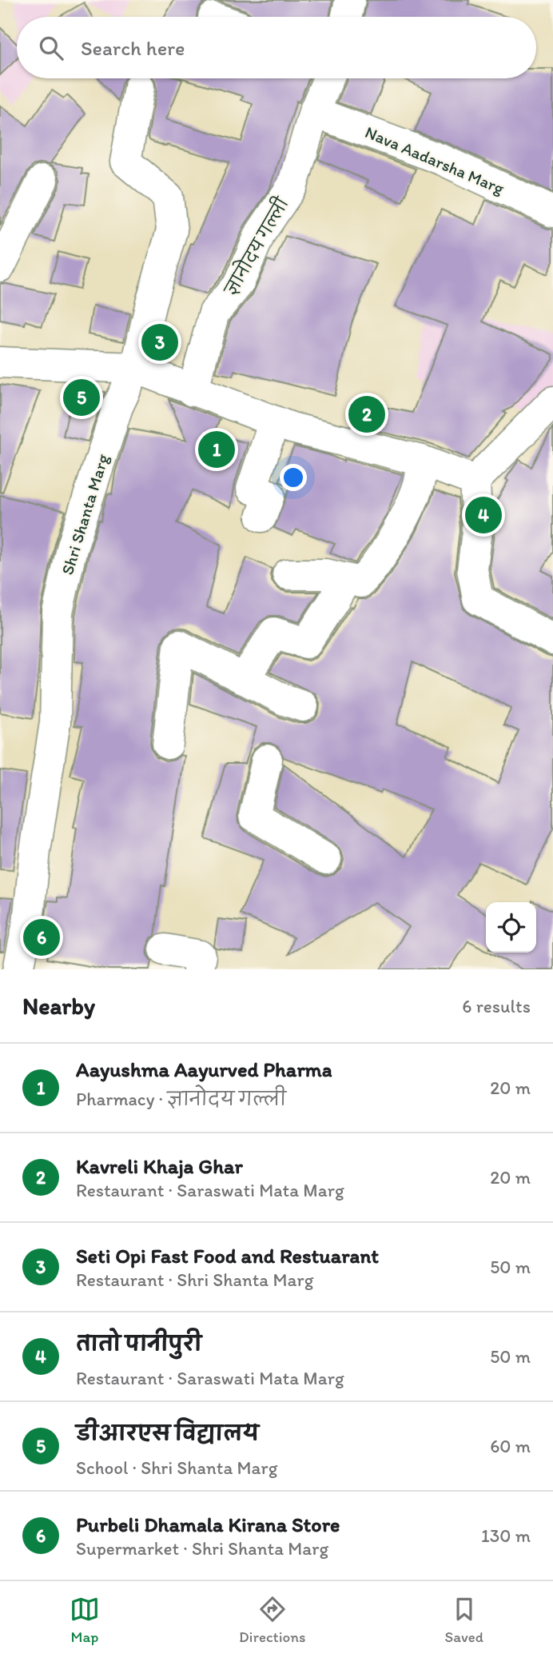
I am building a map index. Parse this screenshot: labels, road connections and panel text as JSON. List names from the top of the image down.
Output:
{
  "streets": {
    "street": ["Nava Aadarsha Marg", "ज्ञानोदय गल्ली", "Shri Shanta Marg"]
  },
  "crossings": [
    ["Nava Aadarsha Marg", "ज्ञानोदय गल्ली"]
  ],
  "page": {
    "search": "Search here",
    "pins": [
      "3",
      "5",
      "2",
      "1",
      "4",
      "6"
    ],
    "heading": ["Nearby", "6 results"],
    "list": [
      {
        "mark": "1",
        "name": "Aayushma Aayurved Pharma",
        "note": "Pharmacy · ज्ञानोदय गल्ली",
        "value": "20 m"
      },
      {
        "mark": "2",
        "name": "Kavreli Khaja Ghar",
        "note": "Restaurant · Saraswati Mata Marg",
        "value": "20 m"
      },
      {
        "mark": "3",
        "name": "Seti Opi Fast Food and Restuarant",
        "note": "Restaurant · Shri Shanta Marg",
        "value": "50 m"
      },
      {
        "mark": "4",
        "name": "तातो पानीपुरी",
        "note": "Restaurant · Saraswati Mata Marg",
        "value": "50 m"
      },
      {
        "mark": "5",
        "name": "डीआरएस विद्यालय",
        "note": "School · Shri Shanta Marg",
        "value": "60 m"
      },
      {
        "mark": "6",
        "name": "Purbeli Dhamala Kirana Store",
        "note": "Supermarket · Shri Shanta Marg",
        "value": "130 m"
      }
    ],
    "nav": ["Map", "Directions", "Saved"]
  }
}
